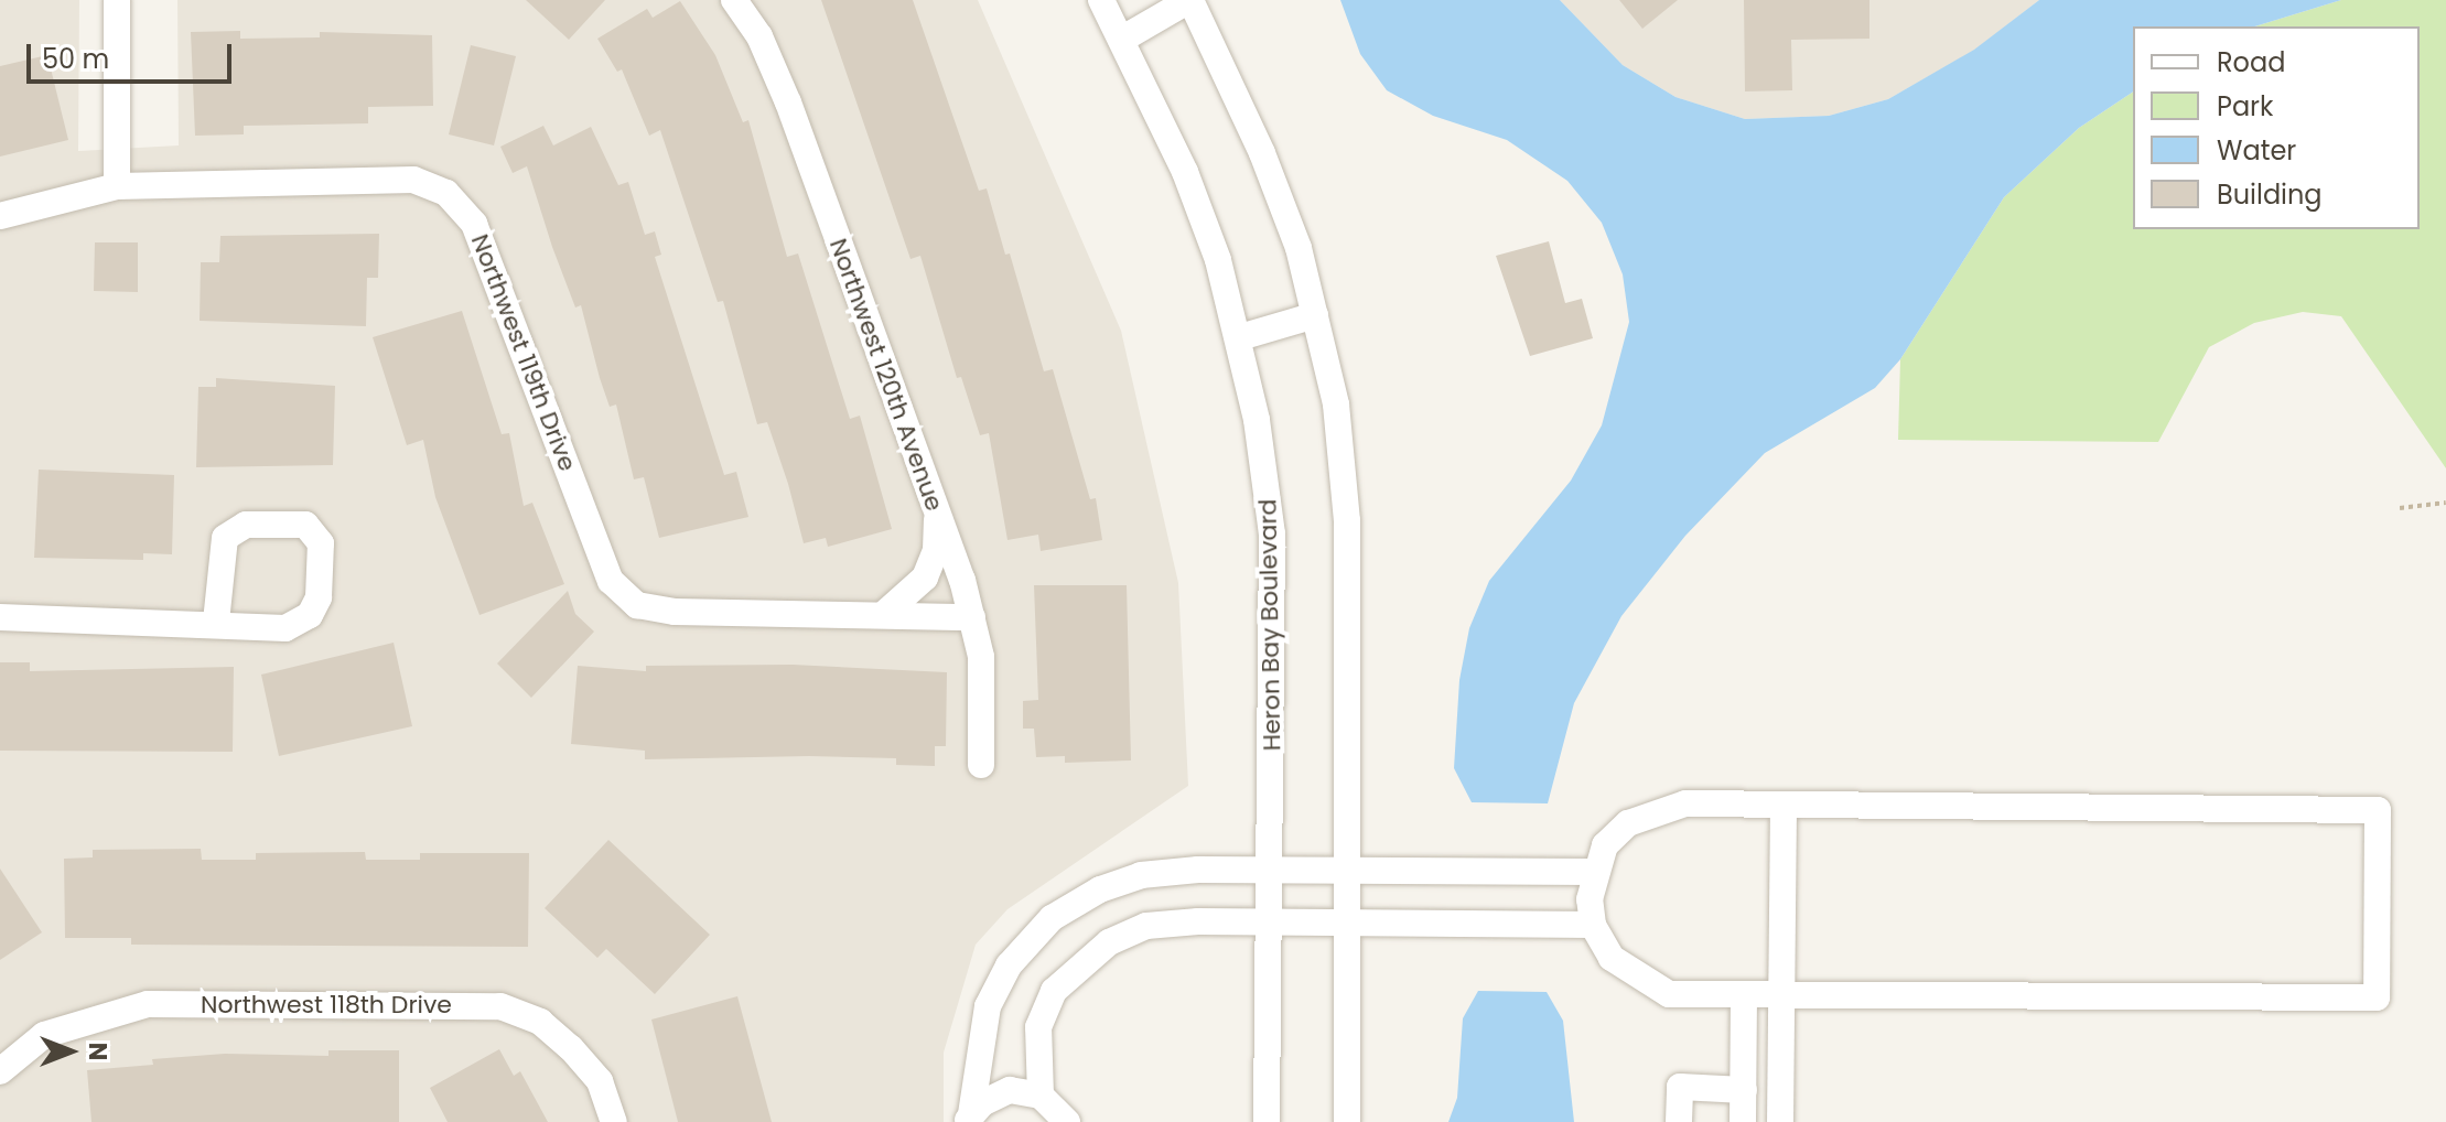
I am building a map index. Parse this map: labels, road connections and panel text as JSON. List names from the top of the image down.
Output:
{
  "streets": {
    "street": [
      "Northwest 119th Drive",
      "Northwest 120th Avenue",
      "Heron Bay Boulevard",
      "Northwest 118th Drive"
    ]
  },
  "crossings": [
    ["Northwest 119th Drive", "Northwest 120th Avenue"]
  ],
  "legend": [
    "Road",
    "Park",
    "Water",
    "Building"
  ],
  "scale_bar": "50 m",
  "north": "right"
}
